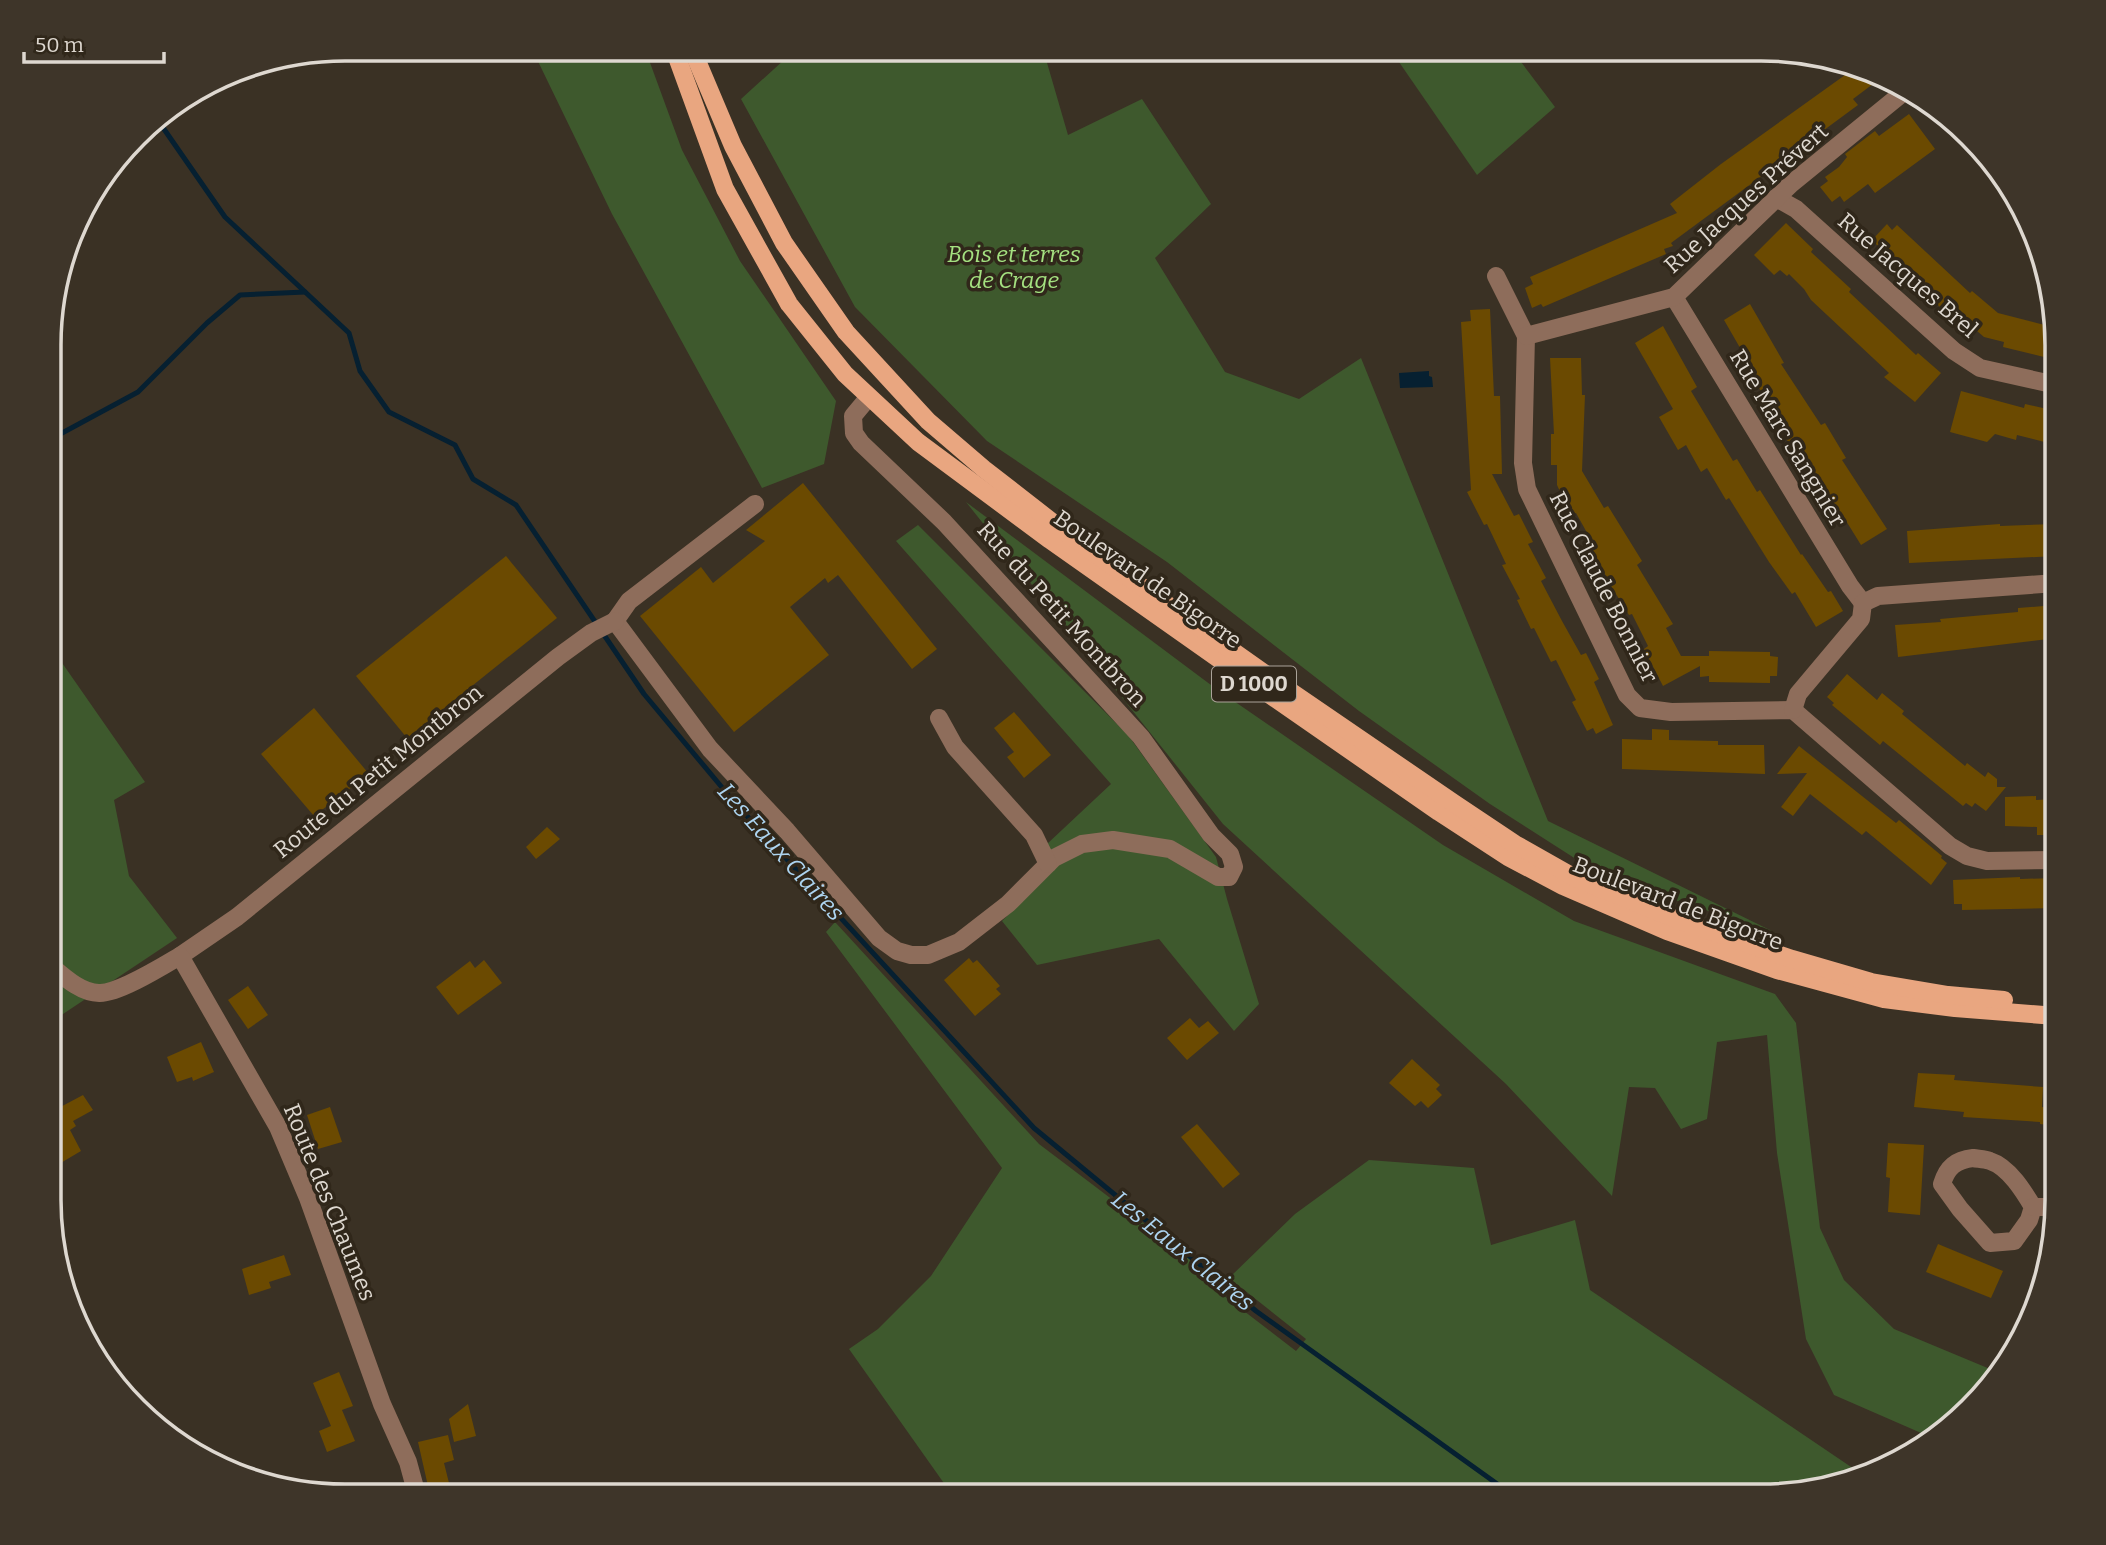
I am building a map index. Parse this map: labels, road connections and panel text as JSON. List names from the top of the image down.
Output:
{
  "streets": {
    "main road": ["Boulevard de Bigorre", "D 1000"],
    "street": [
      "Rue Jacques Prévert",
      "Rue Jacques Brel",
      "Rue Marc Sangnier",
      "Rue Claude Bonnier",
      "Rue du Petit Montbron",
      "Route du Petit Montbron",
      "Route des Chaumes"
    ]
  },
  "crossings": [
    ["Rue Jacques Prévert", "Rue Jacques Brel"],
    ["Rue Jacques Prévert", "Rue Marc Sangnier"],
    ["Rue Jacques Prévert", "Rue Claude Bonnier"],
    ["Boulevard de Bigorre", "Rue du Petit Montbron"],
    ["Route du Petit Montbron", "Route des Chaumes"]
  ],
  "water": ["Les Eaux Claires"],
  "parks": ["Bois et terres de Crage"],
  "scale_bar": "50 m"
}
